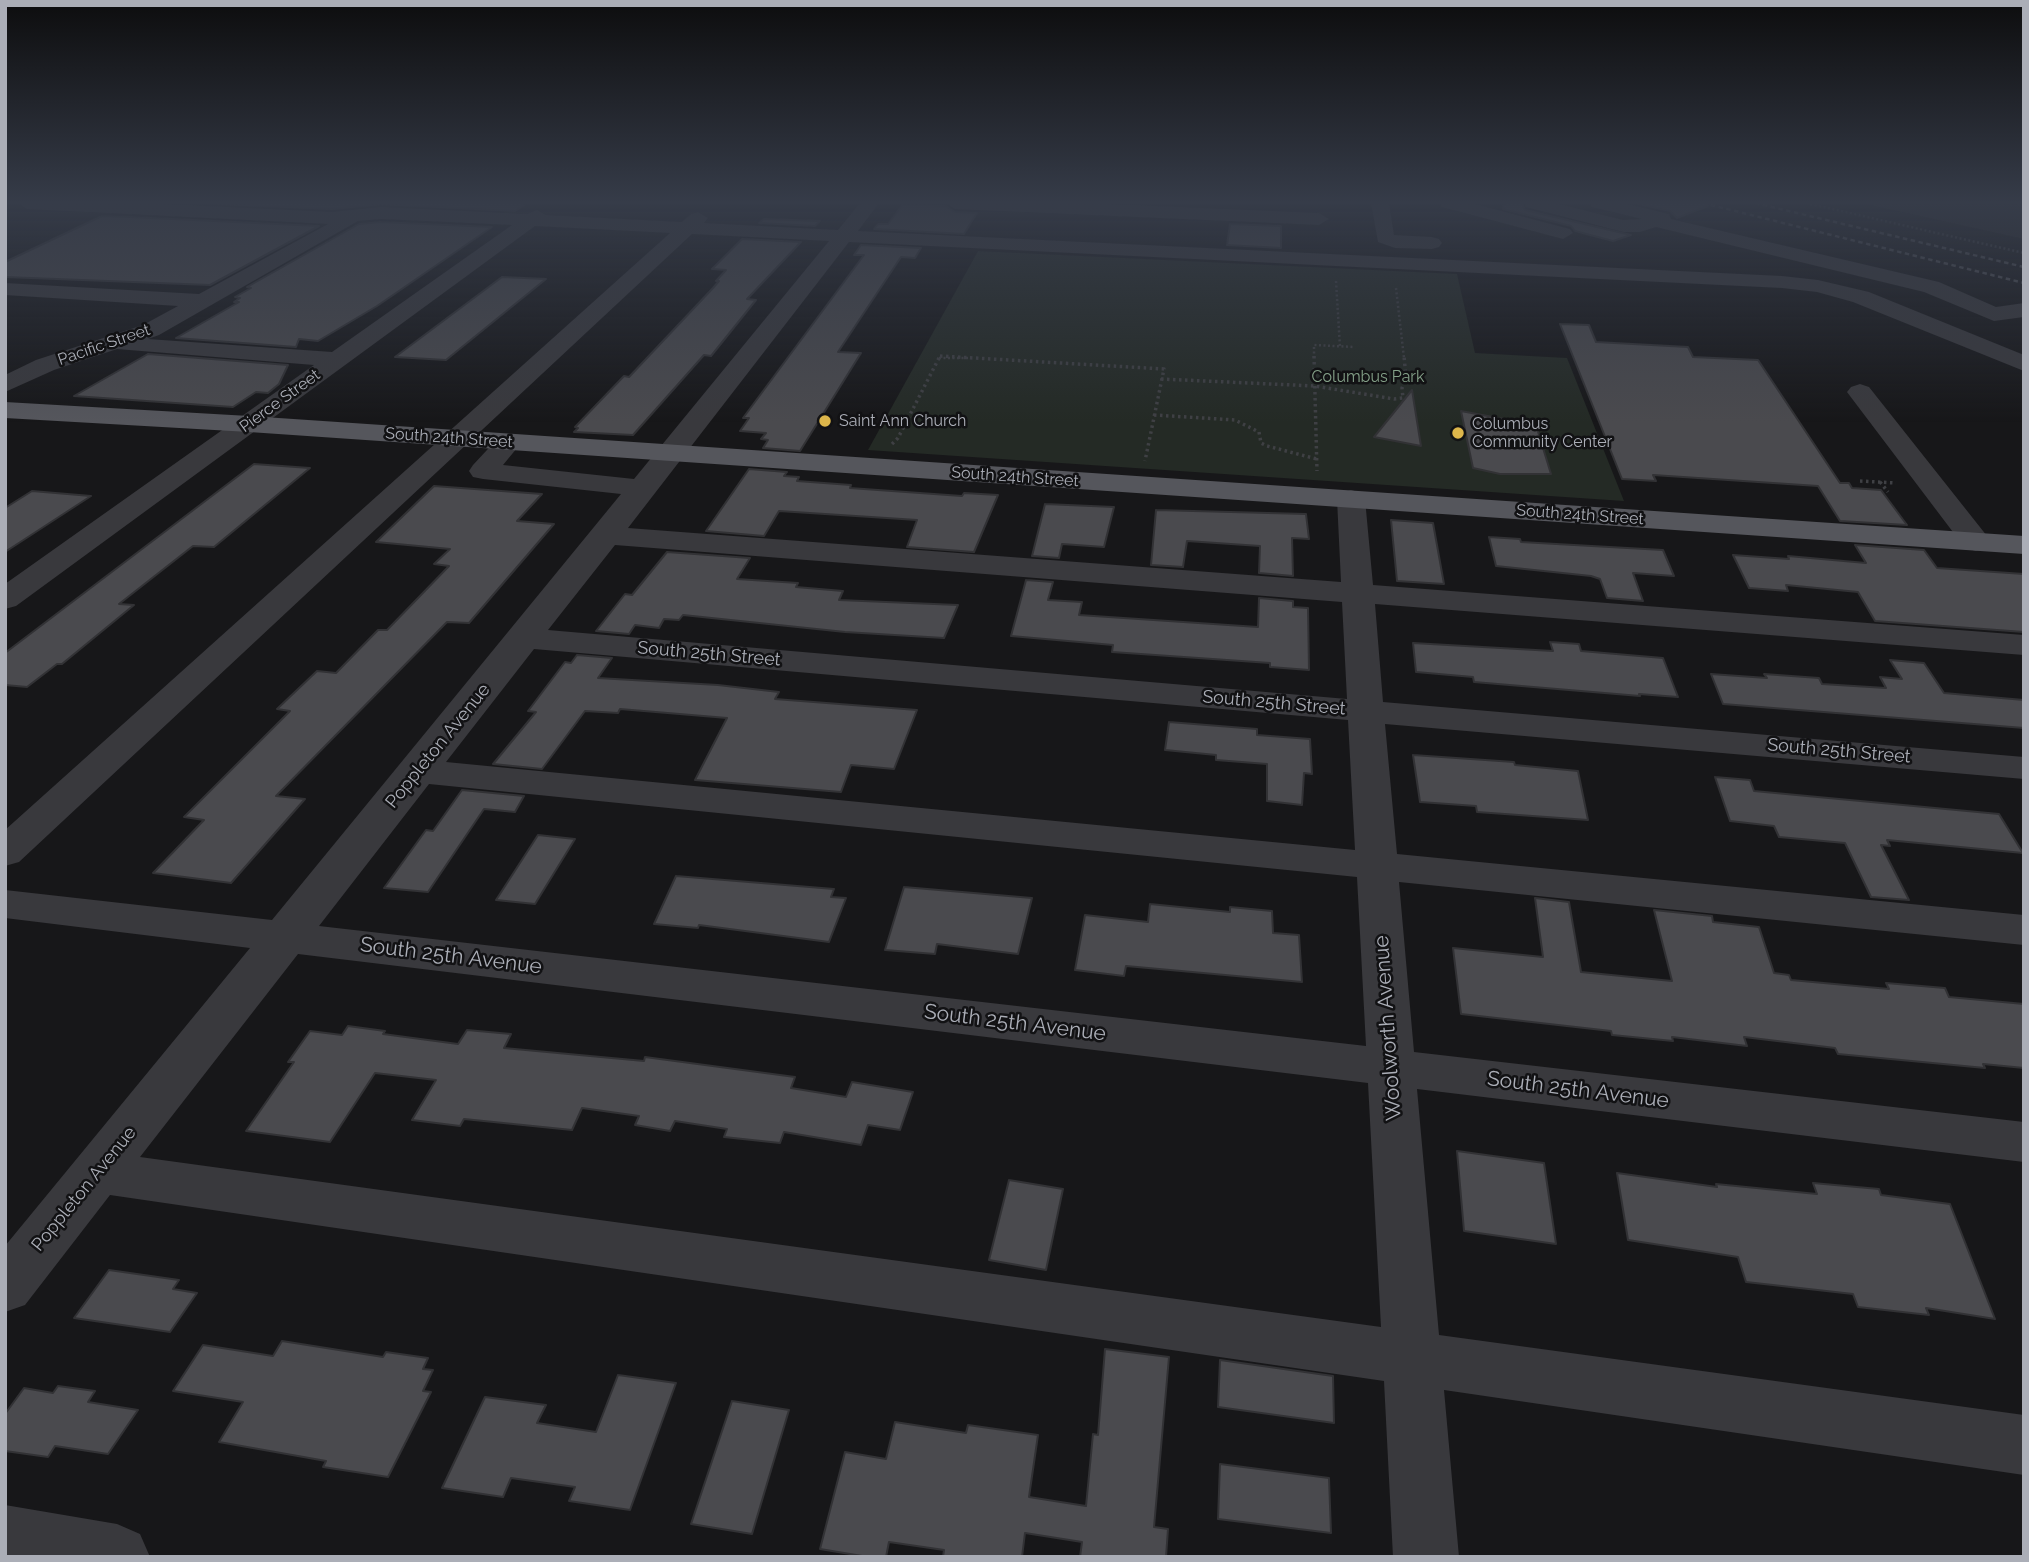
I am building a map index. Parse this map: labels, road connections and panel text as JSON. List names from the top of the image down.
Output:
{
  "streets": {
    "main road": ["South 24th Street"],
    "street": [
      "Pacific Street",
      "Pierce Street",
      "South 25th Street",
      "Poppleton Avenue",
      "South 25th Avenue",
      "Woolworth Avenue"
    ]
  },
  "crossings": [
    ["Pierce Street", "South 24th Street"],
    ["South 24th Street", "Poppleton Avenue"],
    ["South 24th Street", "Woolworth Avenue"],
    ["South 25th Street", "Poppleton Avenue"],
    ["South 25th Street", "Woolworth Avenue"],
    ["Poppleton Avenue", "South 25th Avenue"],
    ["South 25th Avenue", "Woolworth Avenue"]
  ],
  "parks": ["Columbus Park"],
  "places": ["Saint Ann Church", "Columbus Community Center"]
}
